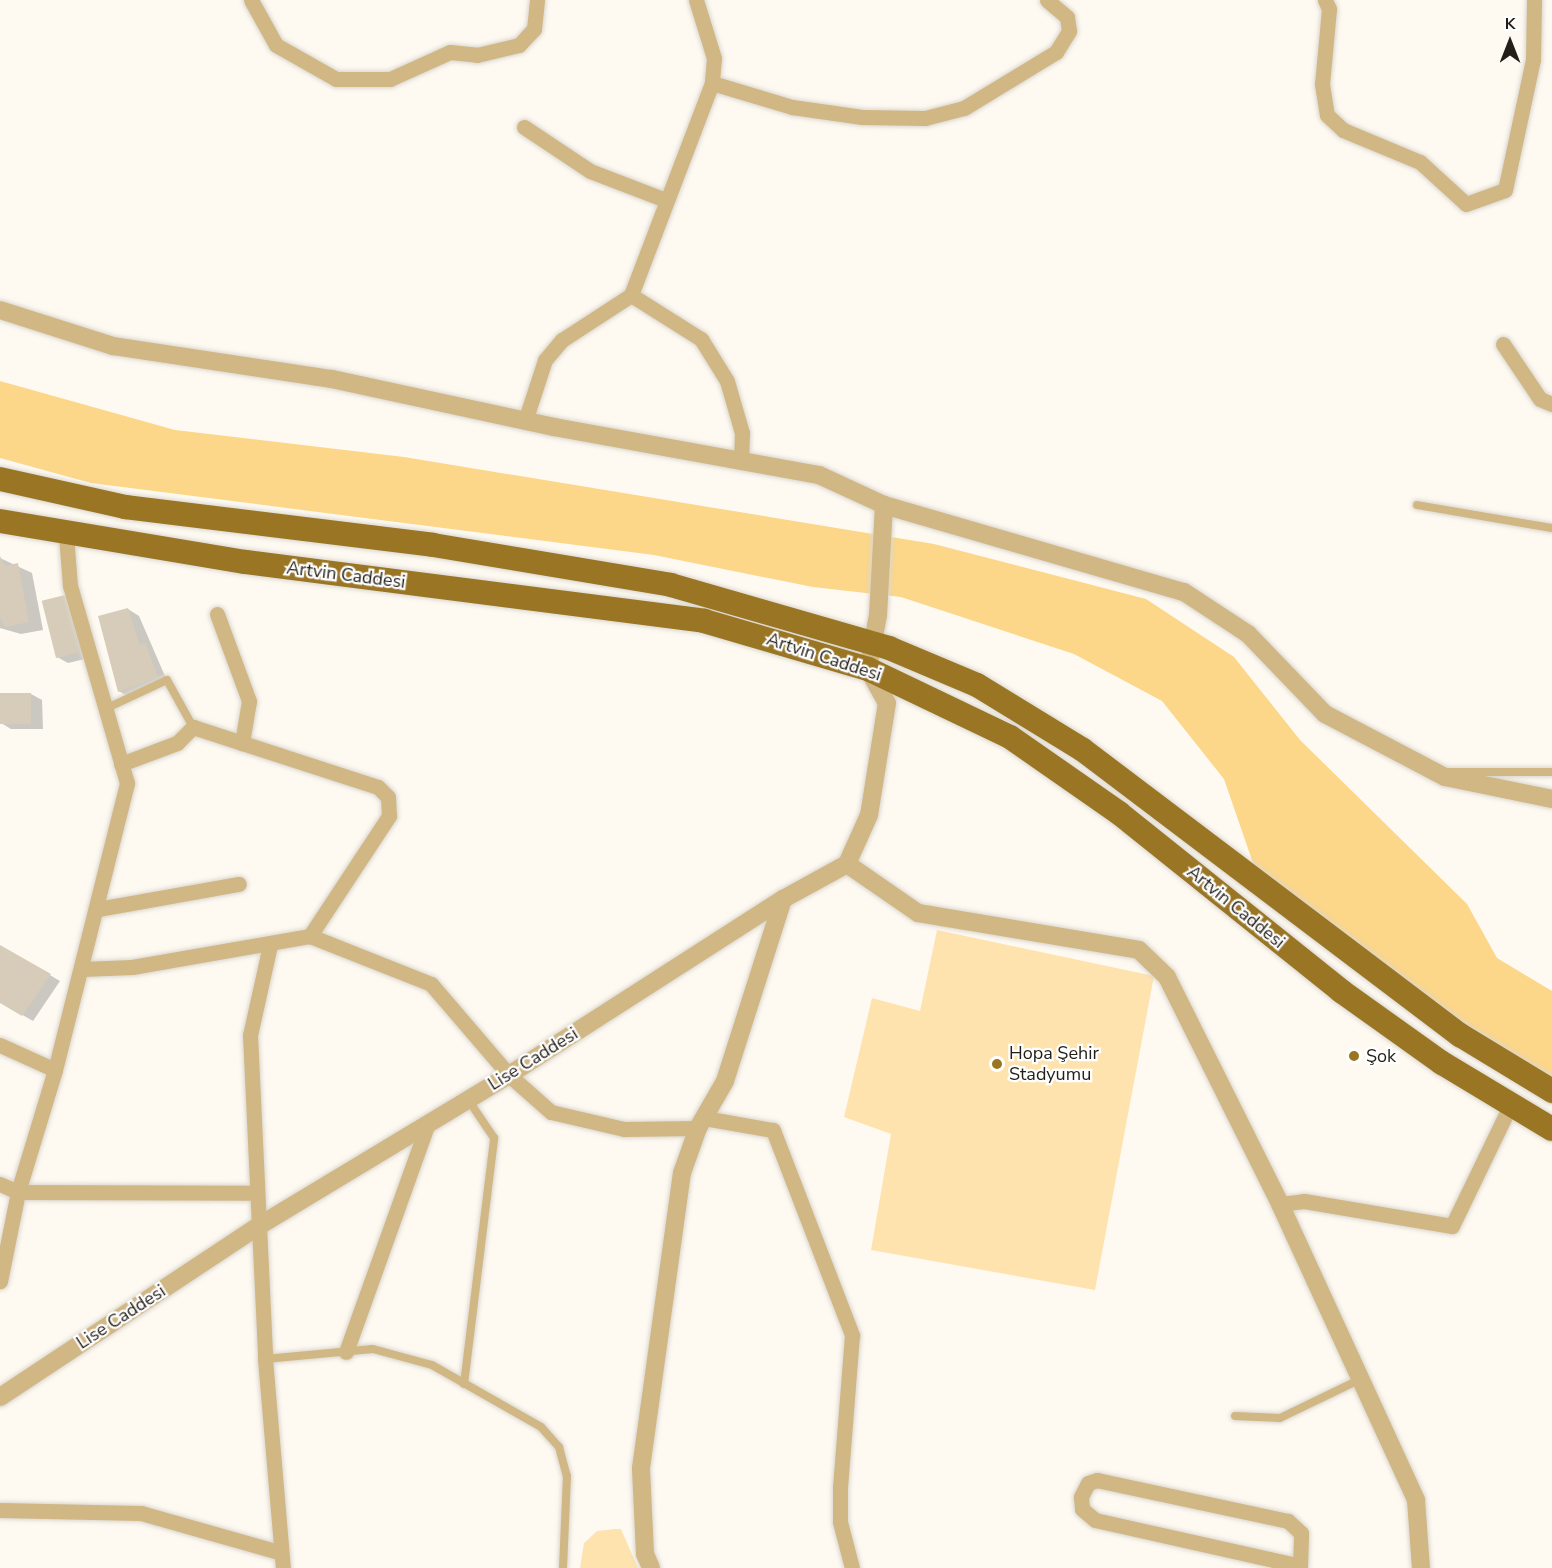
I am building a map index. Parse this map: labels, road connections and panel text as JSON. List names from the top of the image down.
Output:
{
  "streets": {
    "highway": ["Artvin Caddesi"],
    "street": ["Lise Caddesi"]
  },
  "places": ["Şok", "Hopa Şehir Stadyumu"],
  "north": "top"
}
